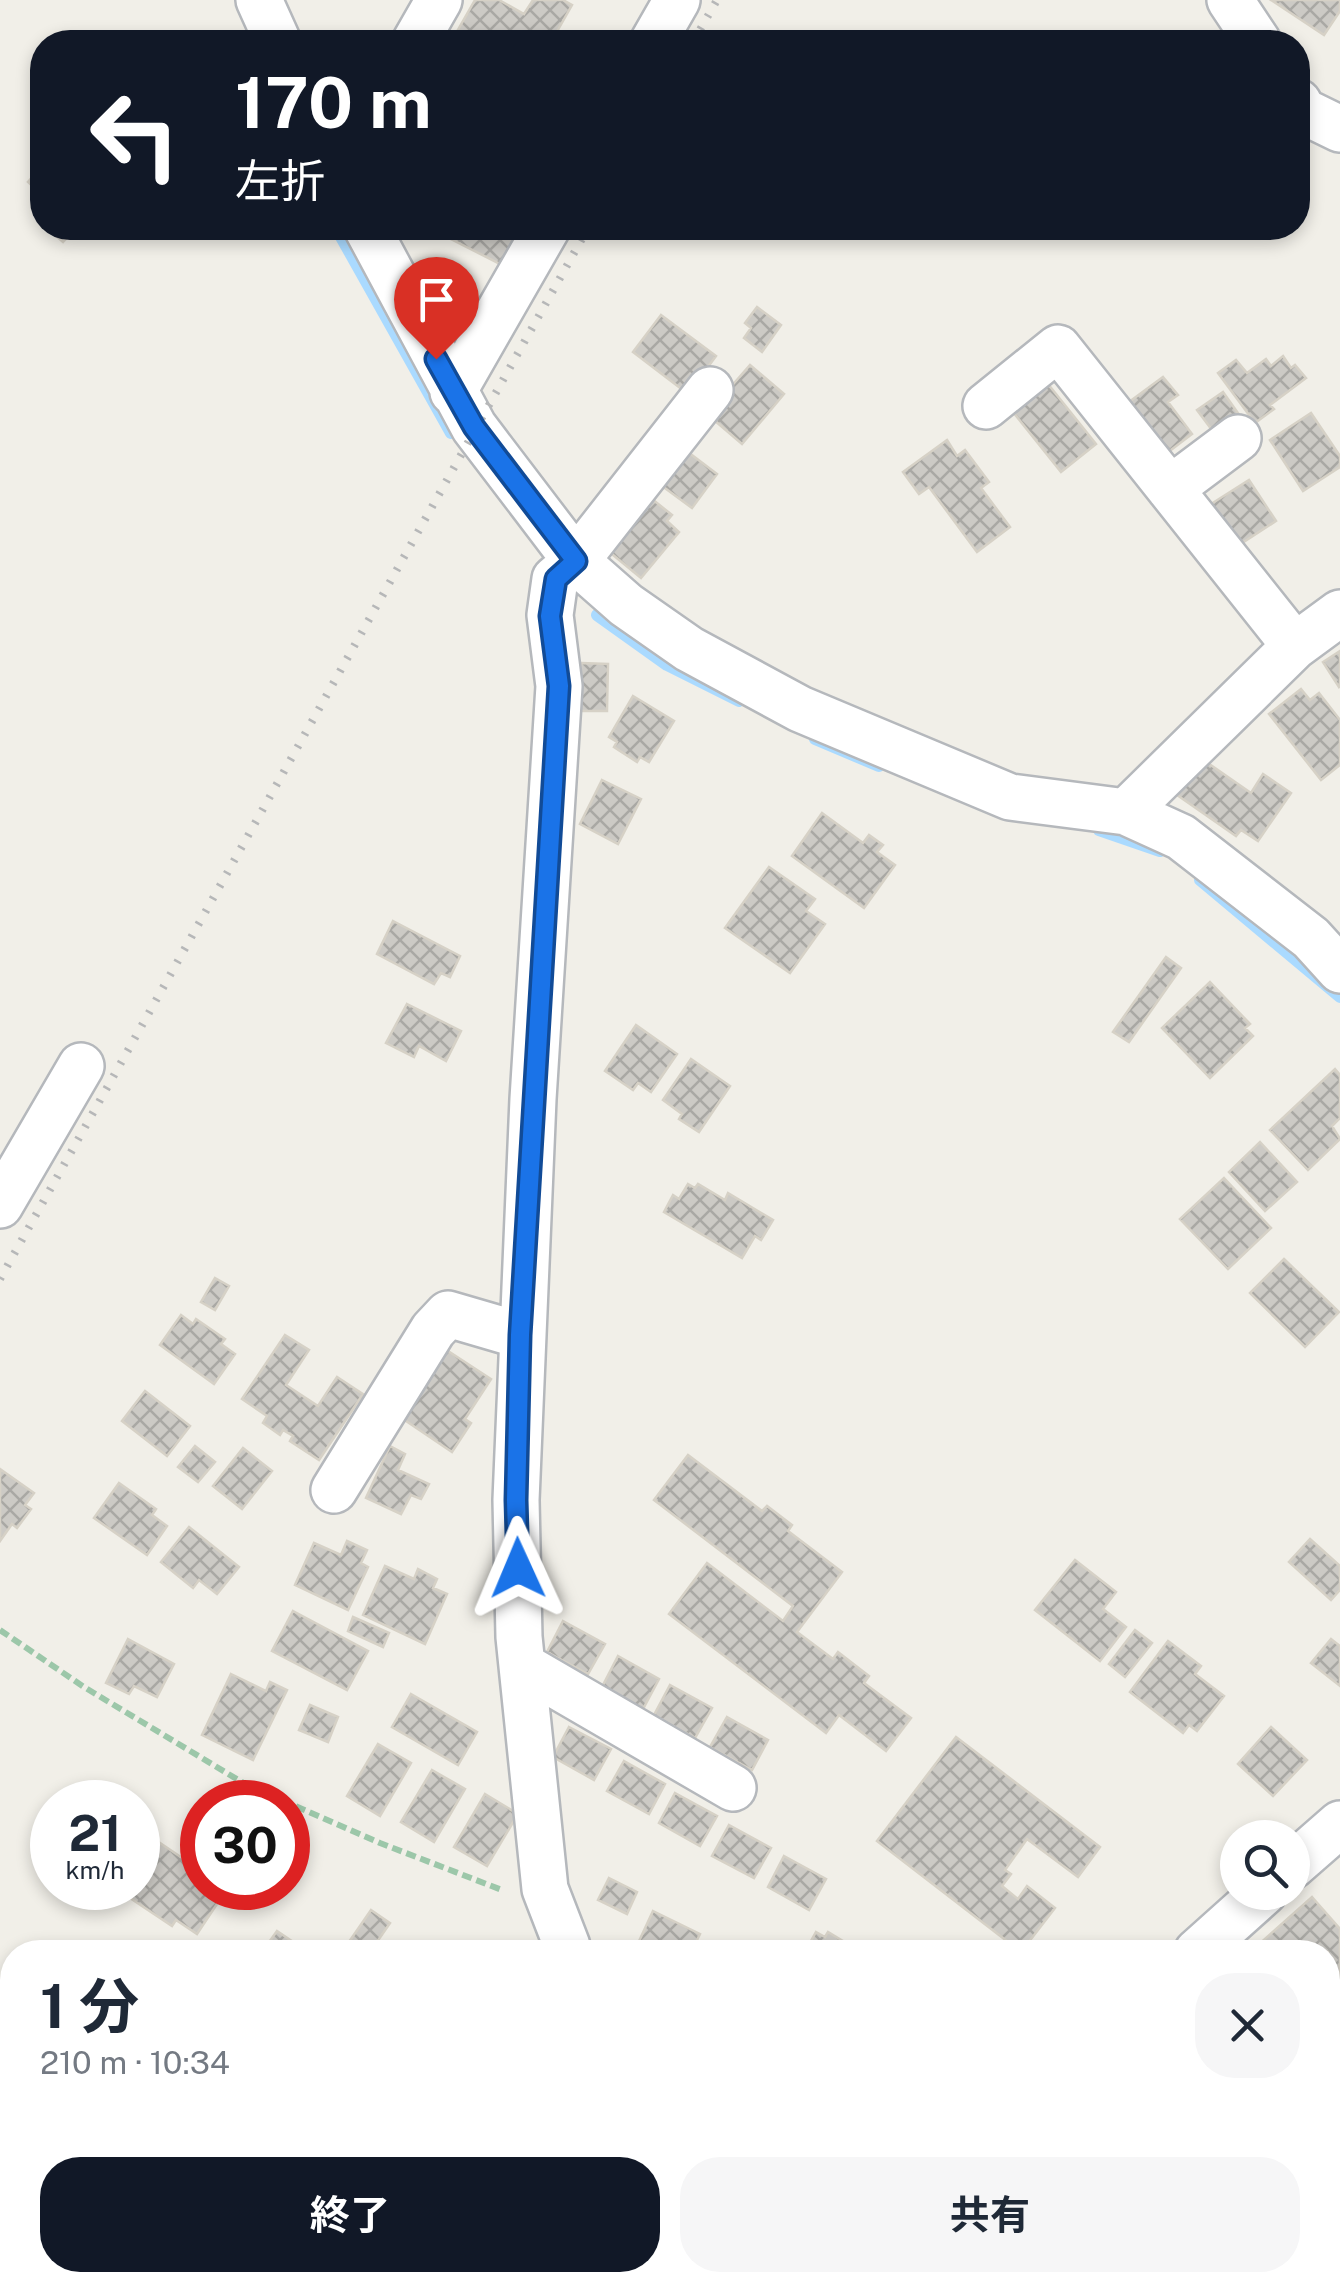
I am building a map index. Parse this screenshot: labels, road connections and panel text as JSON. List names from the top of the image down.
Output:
{
  "page": {
    "turn": ["170 m", "左折"],
    "speed": "21 km/h",
    "limit": "30",
    "heading": ["1 分", "210 m · 10:34"],
    "buttons": ["終了", "共有"]
  }
}
